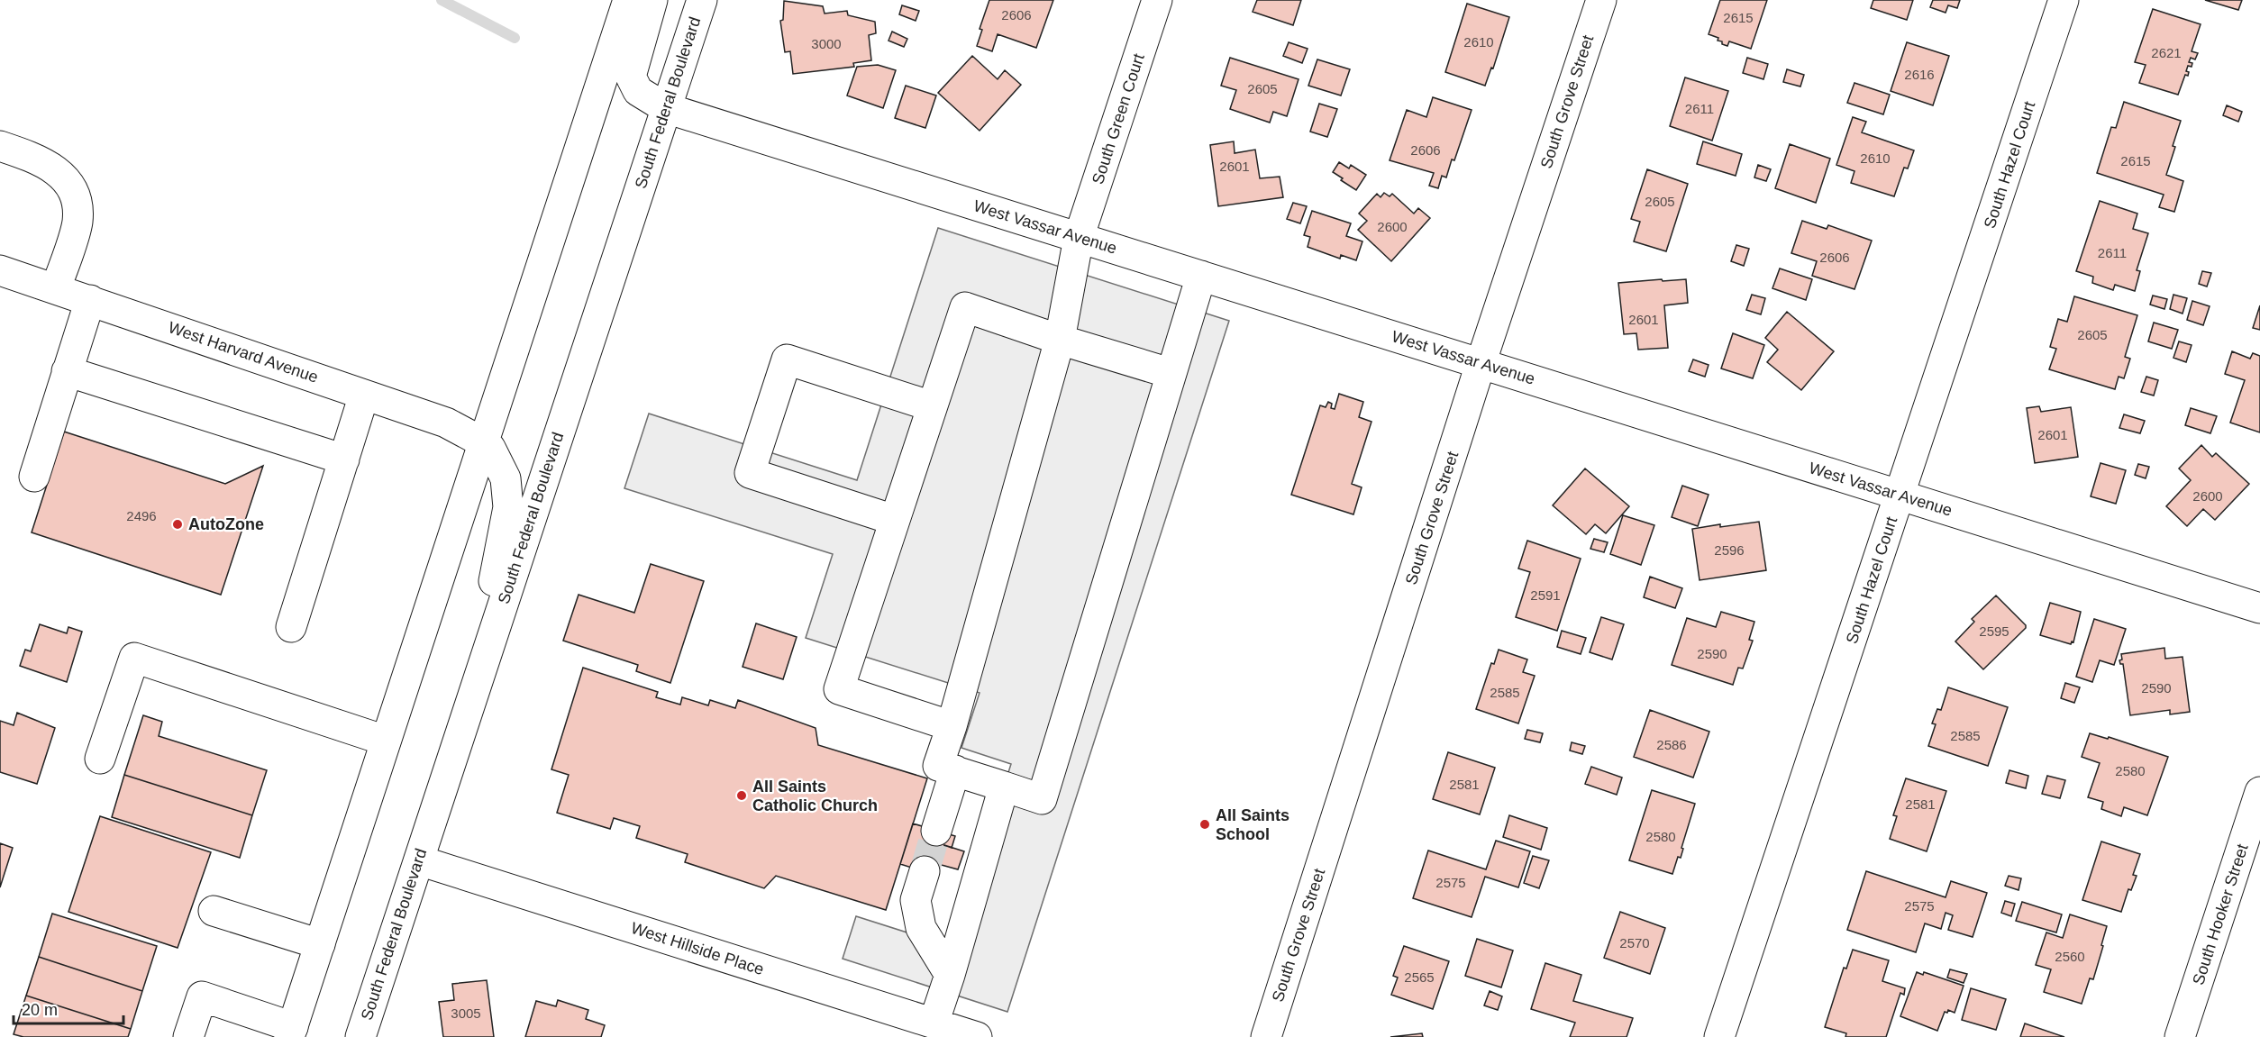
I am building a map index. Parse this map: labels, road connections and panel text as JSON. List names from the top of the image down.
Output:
{
  "streets": {
    "street": [
      "South Grove Street",
      "South Federal Boulevard",
      "South Green Court",
      "South Hazel Court",
      "West Vassar Avenue",
      "West Harvard Avenue",
      "South Hooker Street",
      "West Hillside Place"
    ]
  },
  "crossings": [
    ["South Grove Street", "West Vassar Avenue"],
    ["South Federal Boulevard", "West Vassar Avenue"],
    ["South Federal Boulevard", "West Hillside Place"],
    ["South Green Court", "West Vassar Avenue"],
    ["South Hazel Court", "West Vassar Avenue"]
  ],
  "places": ["AutoZone", "All Saints Catholic Church", "All Saints School"],
  "house_numbers": [
    "2606",
    "2615",
    "2610",
    "3000",
    "2621",
    "2616",
    "2605",
    "2611",
    "2606",
    "2610",
    "2615",
    "2601",
    "2605",
    "2600",
    "2611",
    "2606",
    "2601",
    "2605",
    "2601",
    "2600",
    "2496",
    "2596",
    "2591",
    "2595",
    "2590",
    "2590",
    "2585",
    "2585",
    "2586",
    "2580",
    "2581",
    "2581",
    "2580",
    "2575",
    "2575",
    "2570",
    "2560",
    "2565",
    "3005"
  ],
  "scale_bar": "20 m"
}
